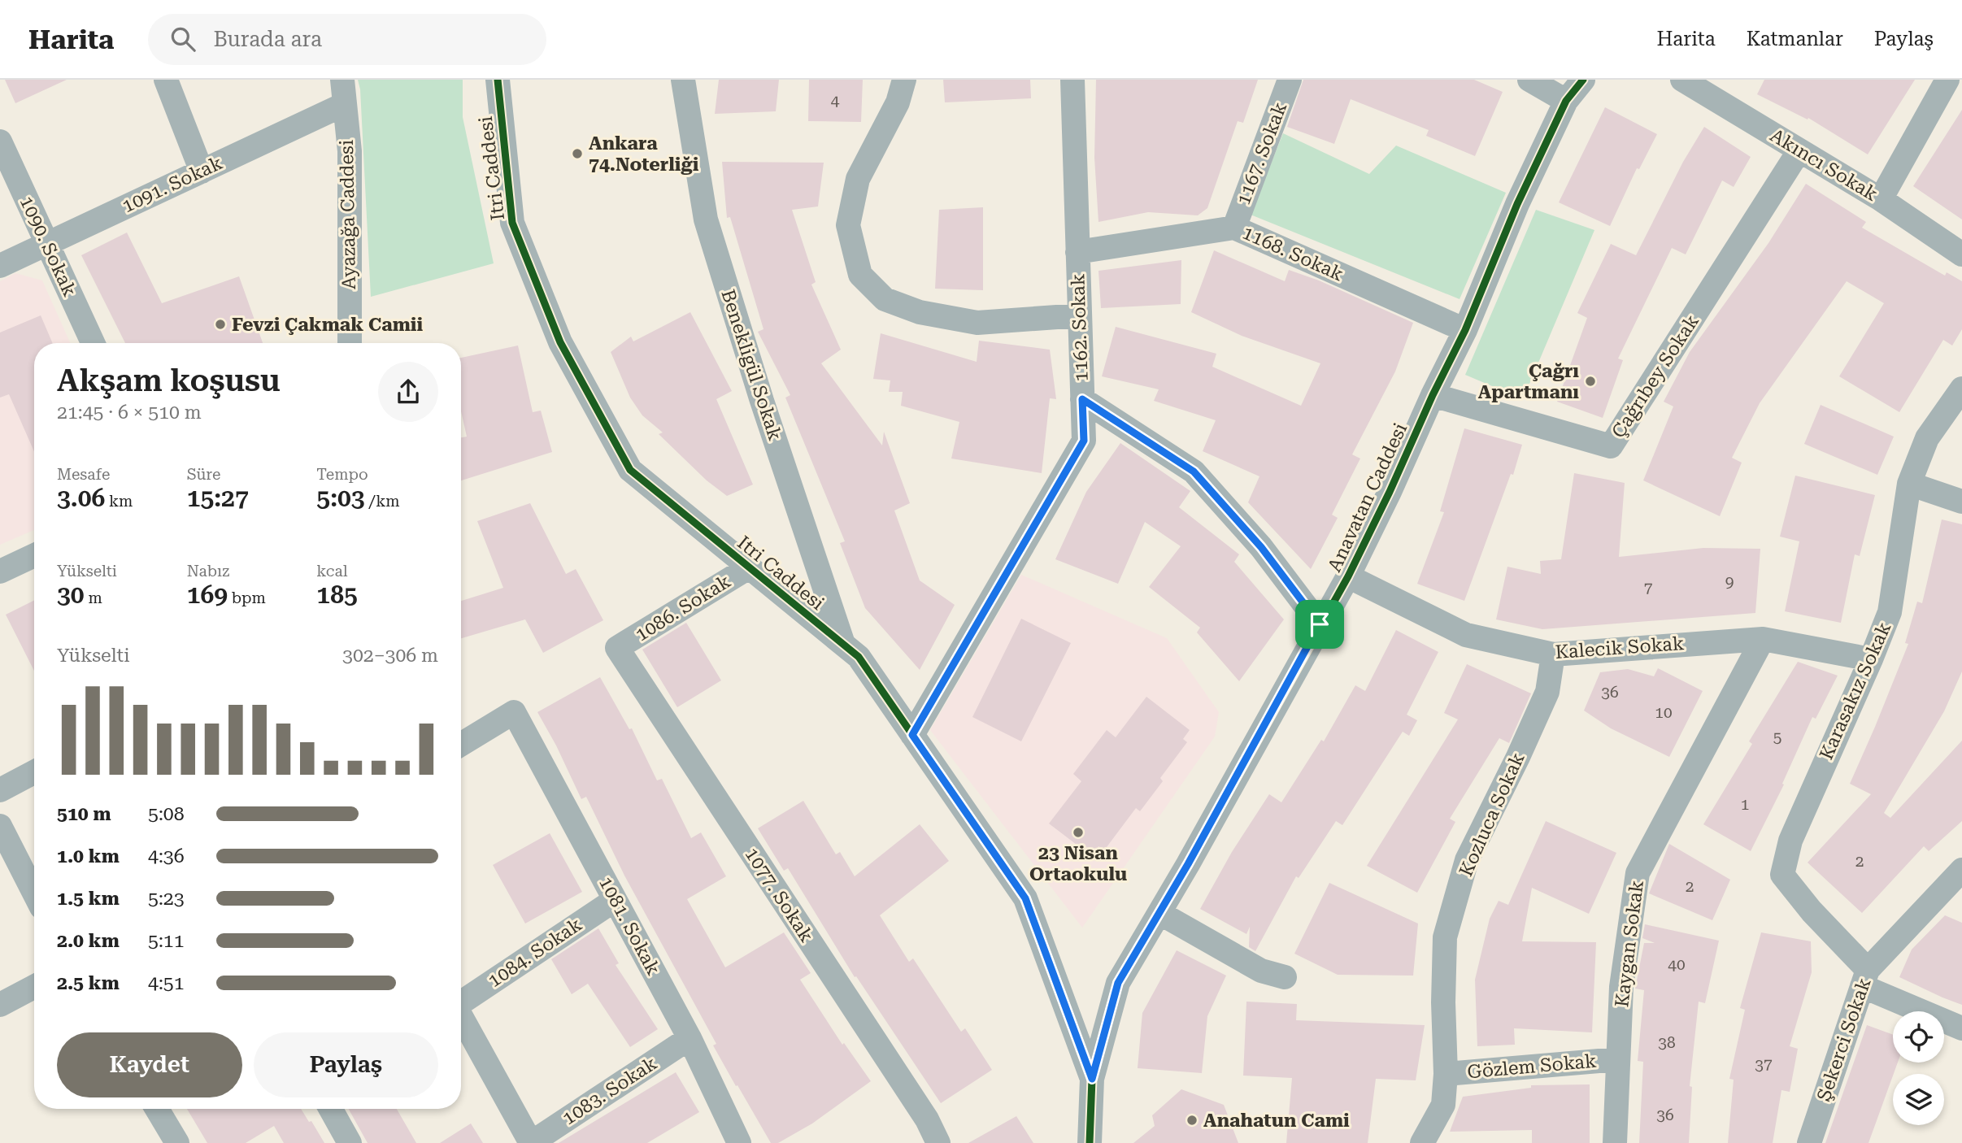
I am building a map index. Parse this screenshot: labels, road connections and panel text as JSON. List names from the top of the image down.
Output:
{
  "streets": {
    "street": [
      "1167. Sokak",
      "Akıncı Sokak",
      "Itri Caddesi",
      "1091. Sokak",
      "Ayazağa Caddesi",
      "1090. Sokak",
      "1168. Sokak",
      "1162. Sokak",
      "Benekligül Sokak",
      "Çağrıbey Sokak",
      "Anavatan Caddesi",
      "1086. Sokak",
      "Kalecik Sokak",
      "Karasakız Sokak",
      "Kozluca Sokak",
      "1077. Sokak",
      "1081. Sokak",
      "Kaygan Sokak",
      "1084. Sokak",
      "Şekerci Sokak",
      "Gözlem Sokak",
      "1083. Sokak"
    ]
  },
  "crossings": [
    ["1167. Sokak", "1168. Sokak"],
    ["Akıncı Sokak", "Çağrıbey Sokak"],
    ["Itri Caddesi", "1162. Sokak"],
    ["Itri Caddesi", "Benekligül Sokak"],
    ["Itri Caddesi", "Anavatan Caddesi"],
    ["Itri Caddesi", "1086. Sokak"],
    ["1091. Sokak", "Ayazağa Caddesi"],
    ["1091. Sokak", "1090. Sokak"],
    ["1168. Sokak", "1162. Sokak"],
    ["1168. Sokak", "Anavatan Caddesi"],
    ["Çağrıbey Sokak", "Anavatan Caddesi"],
    ["Anavatan Caddesi", "Kalecik Sokak"],
    ["1086. Sokak", "1077. Sokak"],
    ["Kalecik Sokak", "Karasakız Sokak"],
    ["Kalecik Sokak", "Kozluca Sokak"],
    ["Kalecik Sokak", "Kaygan Sokak"],
    ["Karasakız Sokak", "Şekerci Sokak"],
    ["Kozluca Sokak", "Gözlem Sokak"],
    ["1081. Sokak", "1084. Sokak"],
    ["1081. Sokak", "1083. Sokak"],
    ["Kaygan Sokak", "Gözlem Sokak"]
  ],
  "places": [
    "Ankara 74.Noterliği",
    "Fevzi Çakmak Camii",
    "Çağrı Apartmanı",
    "23 Nisan Ortaokulu",
    "Anahatun Cami"
  ],
  "house_numbers": [
    "4",
    "9",
    "7",
    "36",
    "10",
    "5",
    "1",
    "2",
    "2",
    "40",
    "38",
    "37",
    "36"
  ],
  "page": {
    "header": "Harita",
    "search": "Burada ara",
    "nav": ["Harita", "Katmanlar", "Paylaş"],
    "heading": ["Akşam koşusu", "21:45 · 6 × 510 m"],
    "stats": [
      ["Mesafe", "3.06 km"],
      ["Süre", "15:27"],
      ["Tempo", "5:03 /km"],
      ["Yükselti", "30 m"],
      ["Nabız", "169 bpm"],
      ["kcal", "185"]
    ],
    "chart": ["Yükselti", "302–306 m"],
    "list": [
      {
        "name": "510 m",
        "note": "5:08"
      },
      {
        "name": "1.0 km",
        "note": "4:36"
      },
      {
        "name": "1.5 km",
        "note": "5:23"
      },
      {
        "name": "2.0 km",
        "note": "5:11"
      },
      {
        "name": "2.5 km",
        "note": "4:51"
      }
    ],
    "buttons": ["Kaydet", "Paylaş"]
  }
}
